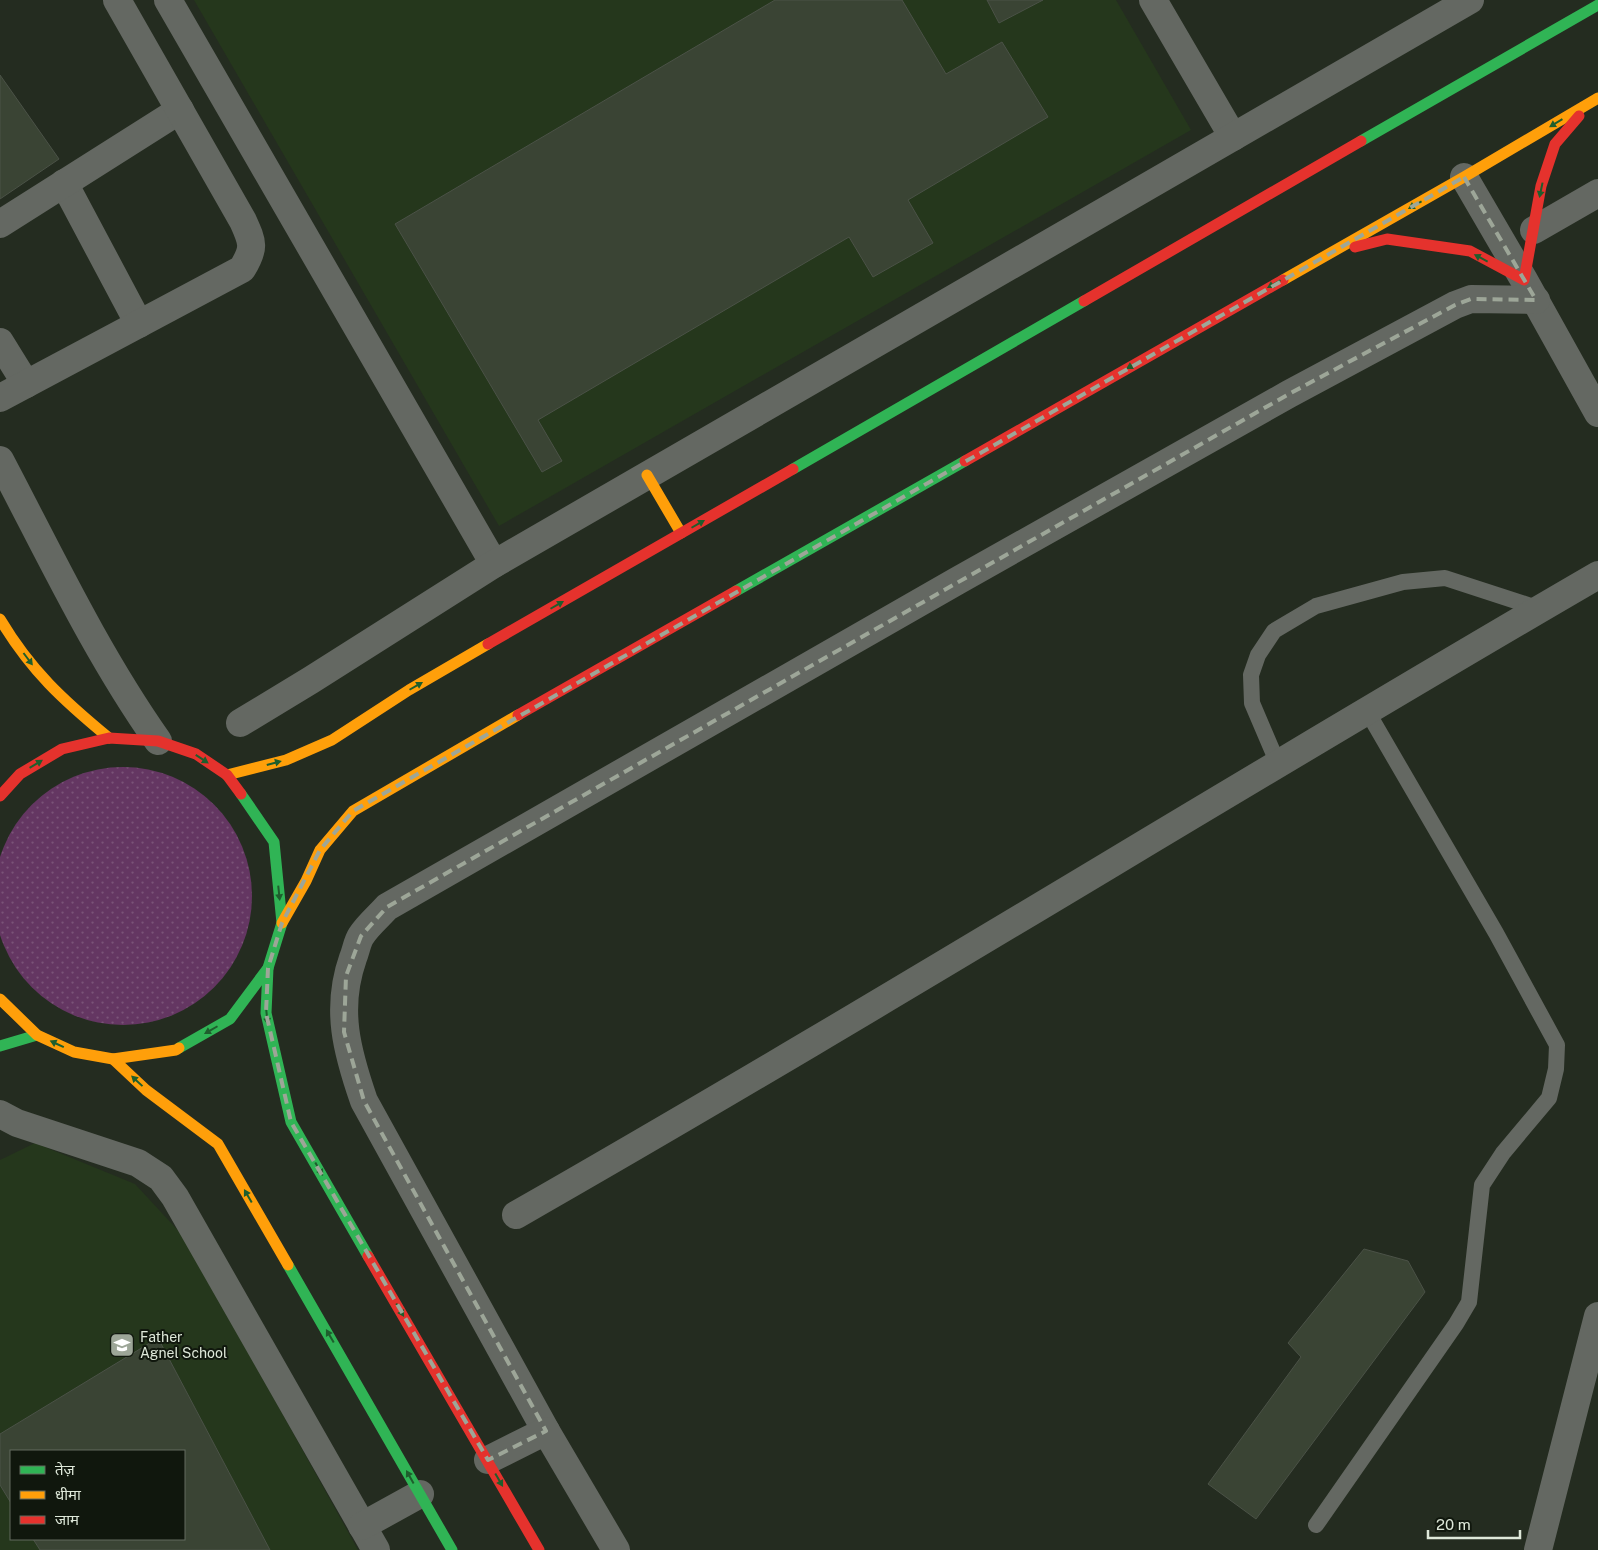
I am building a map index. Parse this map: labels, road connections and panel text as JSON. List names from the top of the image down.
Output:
{
  "places": {
    "school or university": ["Father Agnel School"]
  },
  "legend": ["तेज़", "धीमा", "जाम"],
  "scale_bar": "20 m"
}
